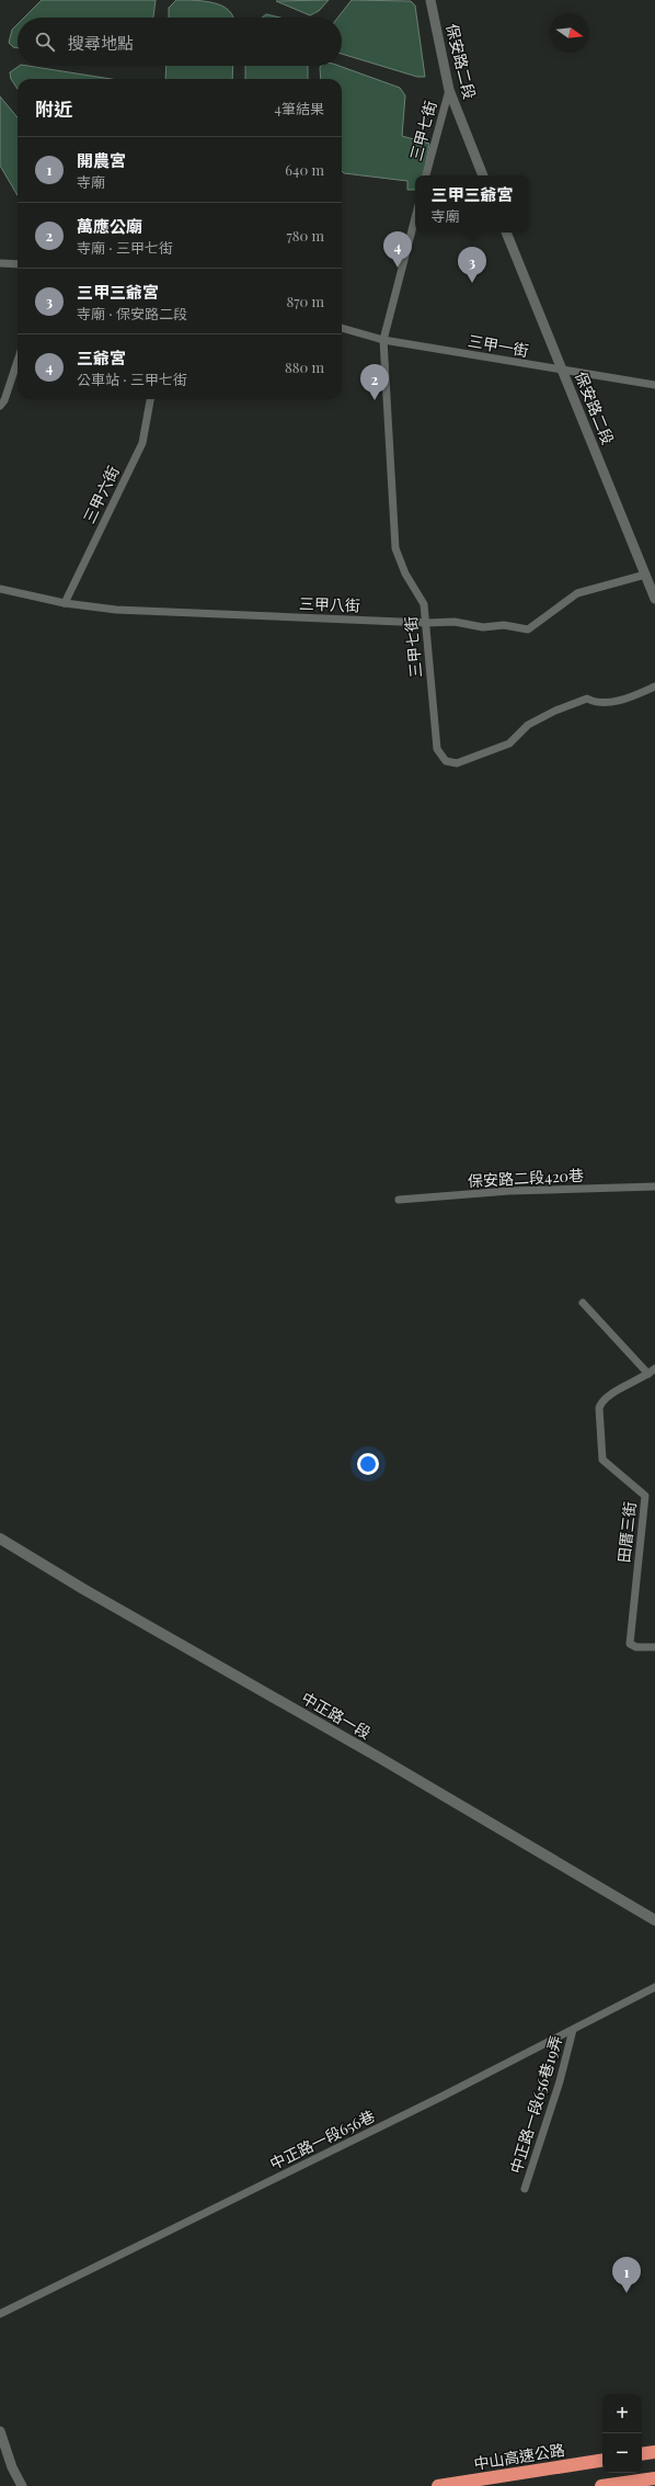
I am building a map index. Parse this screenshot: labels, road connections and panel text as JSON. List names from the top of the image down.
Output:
{
  "streets": {
    "highway": ["中山高速公路"],
    "main road": ["中正路一段"],
    "street": [
      "保安路二段",
      "三甲七街",
      "三甲一街",
      "三甲六街",
      "三甲八街",
      "保安路二段420巷",
      "田厝三街",
      "中正路一段656巷19弄",
      "中正路一段656巷"
    ]
  },
  "crossings": [
    ["保安路二段", "三甲七街"],
    ["保安路二段", "三甲一街"],
    ["保安路二段", "三甲八街"],
    ["三甲七街", "三甲一街"],
    ["三甲七街", "三甲八街"],
    ["三甲六街", "三甲八街"],
    ["中正路一段656巷19弄", "中正路一段656巷"]
  ],
  "north": "right",
  "page": {
    "search": "搜尋地點",
    "heading": ["附近", "4筆結果"],
    "list": [
      {
        "mark": "1",
        "name": "開農宮",
        "note": "寺廟",
        "value": "640 m"
      },
      {
        "mark": "2",
        "name": "萬應公廟",
        "note": "寺廟 · 三甲七街",
        "value": "780 m"
      },
      {
        "mark": "3",
        "name": "三甲三爺宮",
        "note": "寺廟 · 保安路二段",
        "value": "870 m"
      },
      {
        "mark": "4",
        "name": "三爺宮",
        "note": "公車站 · 三甲七街",
        "value": "880 m"
      }
    ],
    "popup": ["三甲三爺宮", "寺廟"],
    "pins": [
      "4",
      "3",
      "2",
      "1"
    ],
    "map_buttons": ["+", "−"]
  }
}
